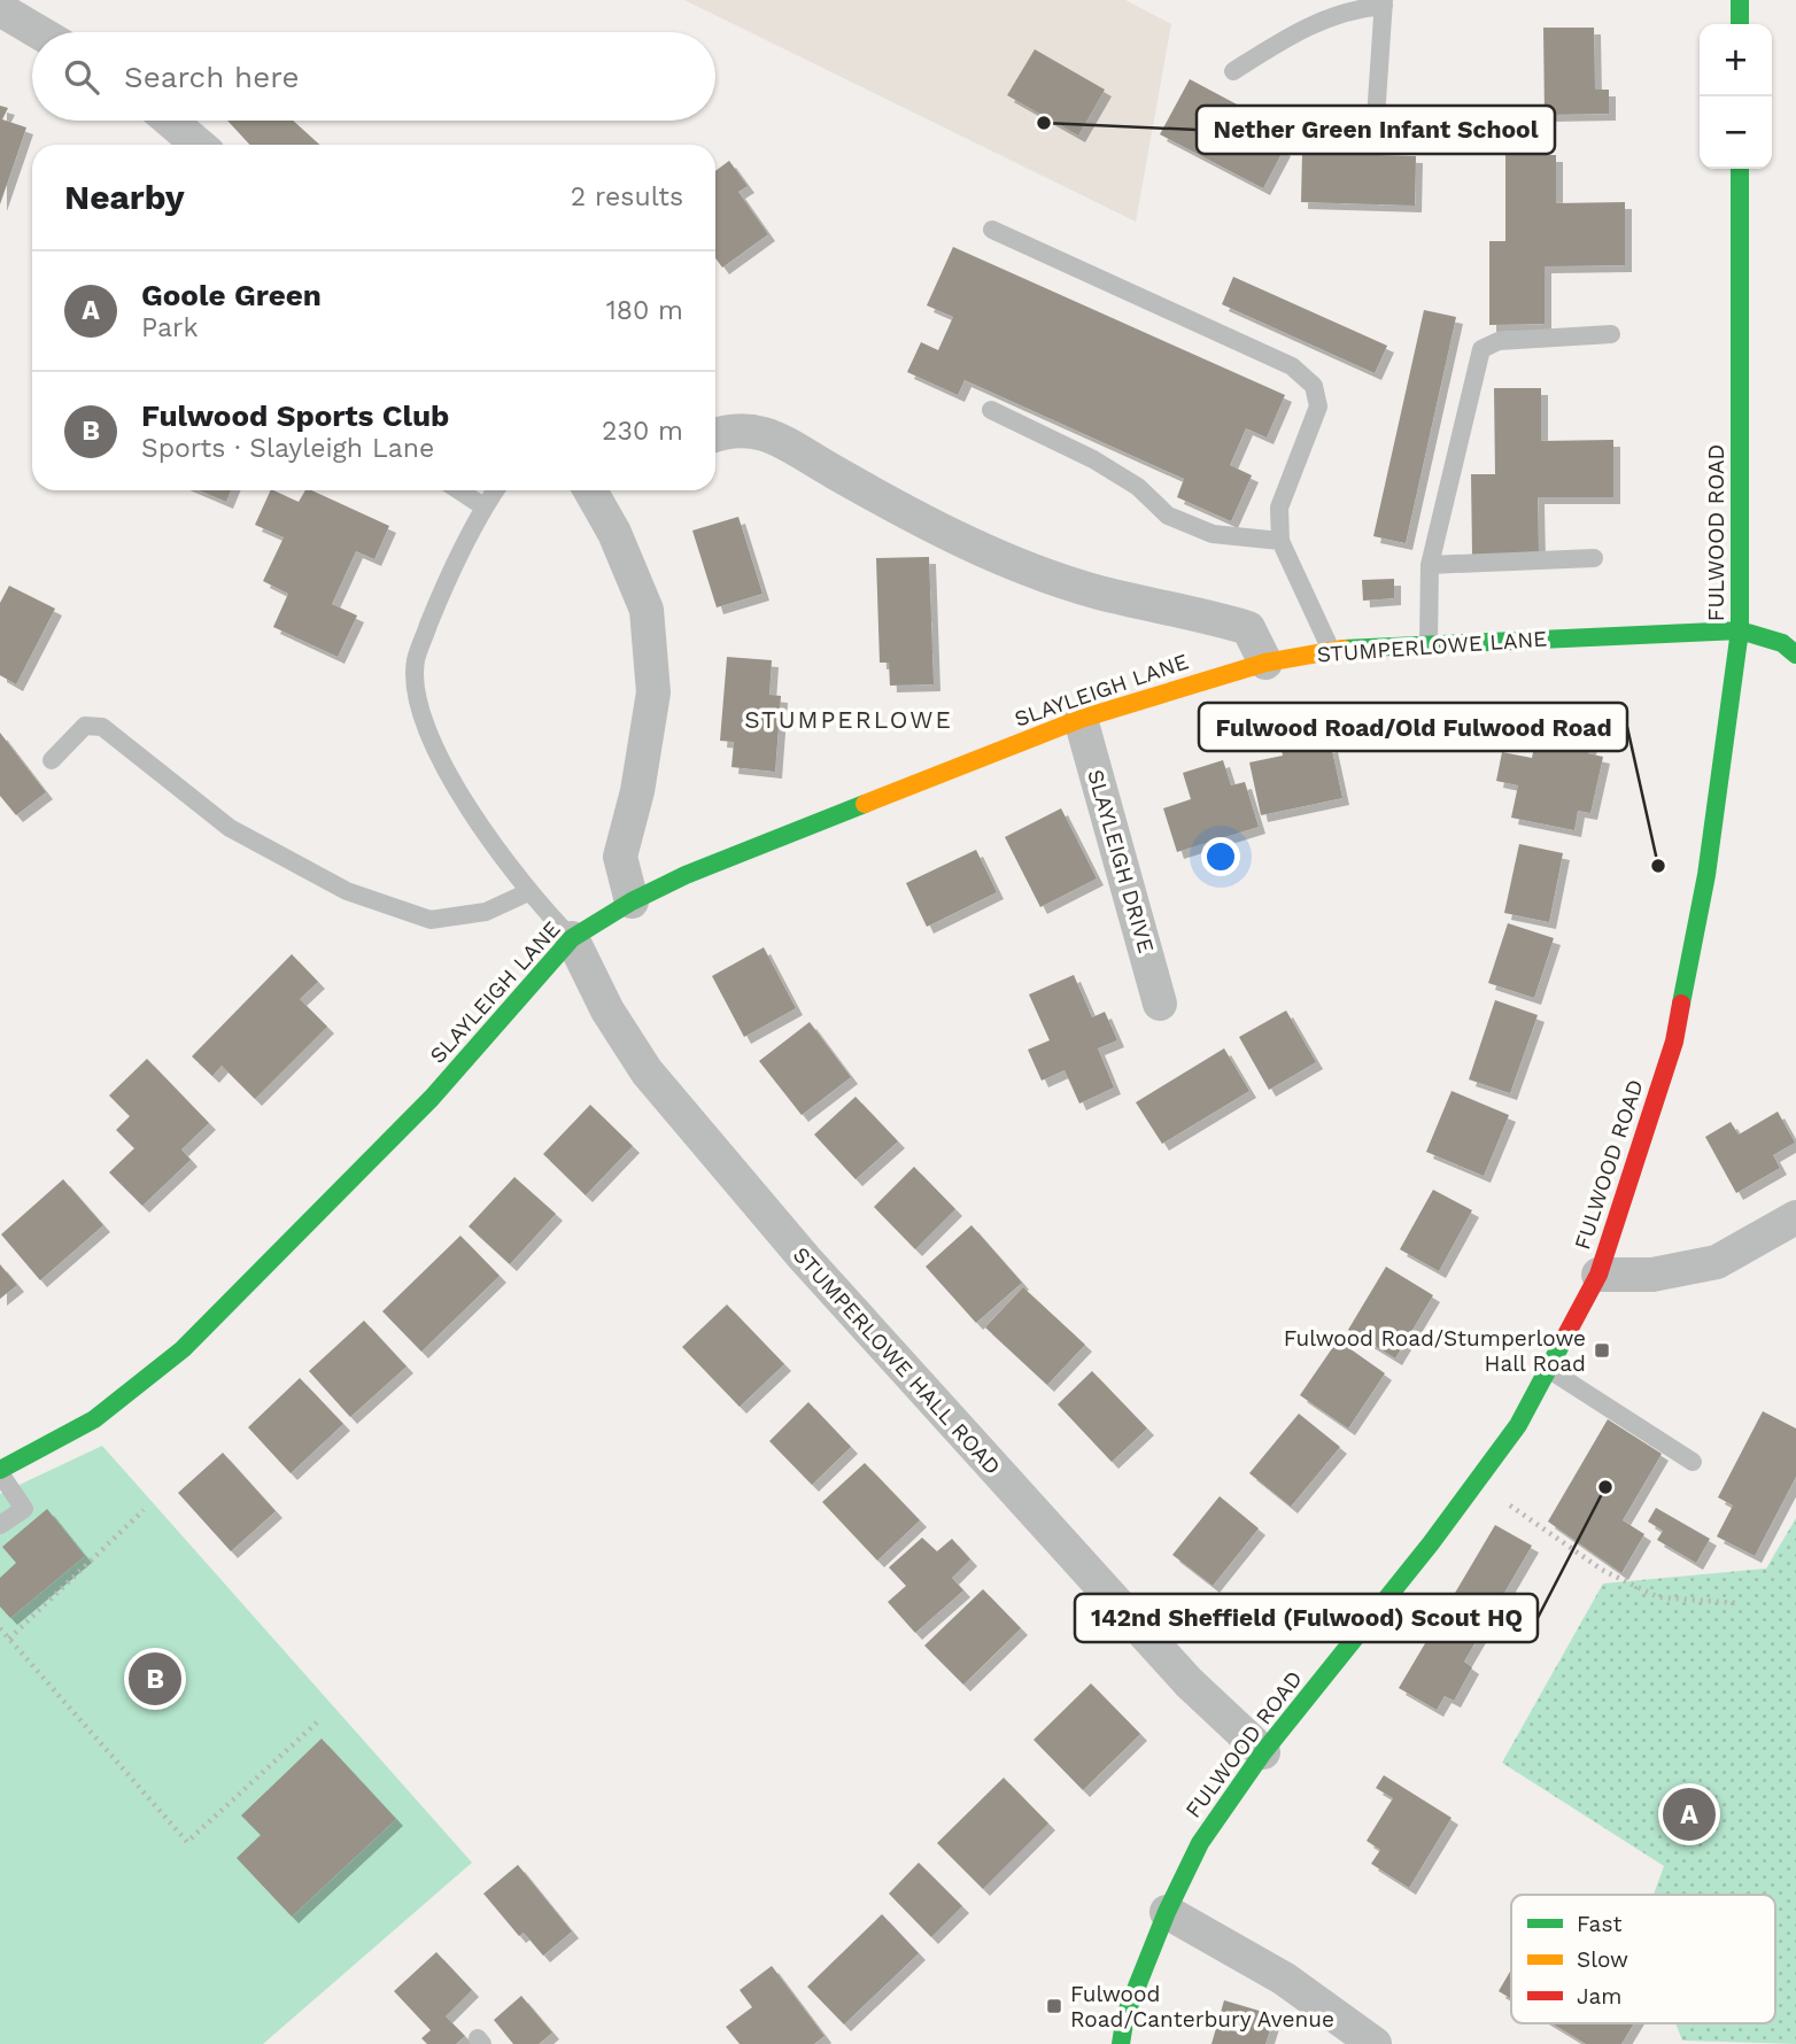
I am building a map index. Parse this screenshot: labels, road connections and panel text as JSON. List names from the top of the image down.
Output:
{
  "streets": {
    "street": [
      "FULWOOD ROAD",
      "STUMPERLOWE LANE",
      "SLAYLEIGH LANE",
      "SLAYLEIGH DRIVE",
      "STUMPERLOWE HALL ROAD"
    ]
  },
  "crossings": [
    ["FULWOOD ROAD", "STUMPERLOWE LANE"],
    ["FULWOOD ROAD", "STUMPERLOWE HALL ROAD"],
    ["STUMPERLOWE LANE", "SLAYLEIGH LANE"],
    ["SLAYLEIGH LANE", "SLAYLEIGH DRIVE"],
    ["SLAYLEIGH LANE", "STUMPERLOWE HALL ROAD"]
  ],
  "districts": ["STUMPERLOWE"],
  "places": {
    "other": ["Nether Green Infant School", "Fulwood Road/Old Fulwood Road", "142nd Sheffield (Fulwood) Scout HQ"],
    "transit": ["Fulwood Road/Stumperlowe Hall Road", "Fulwood Road/Canterbury Avenue"]
  },
  "legend": ["Fast", "Slow", "Jam"],
  "page": {
    "map_buttons": ["+", "−"],
    "search": "Search here",
    "heading": ["Nearby", "2 results"],
    "list": [
      {
        "mark": "A",
        "name": "Goole Green",
        "note": "Park",
        "value": "180 m"
      },
      {
        "mark": "B",
        "name": "Fulwood Sports Club",
        "note": "Sports · Slayleigh Lane",
        "value": "230 m"
      }
    ],
    "pins": ["B", "A"]
  }
}
